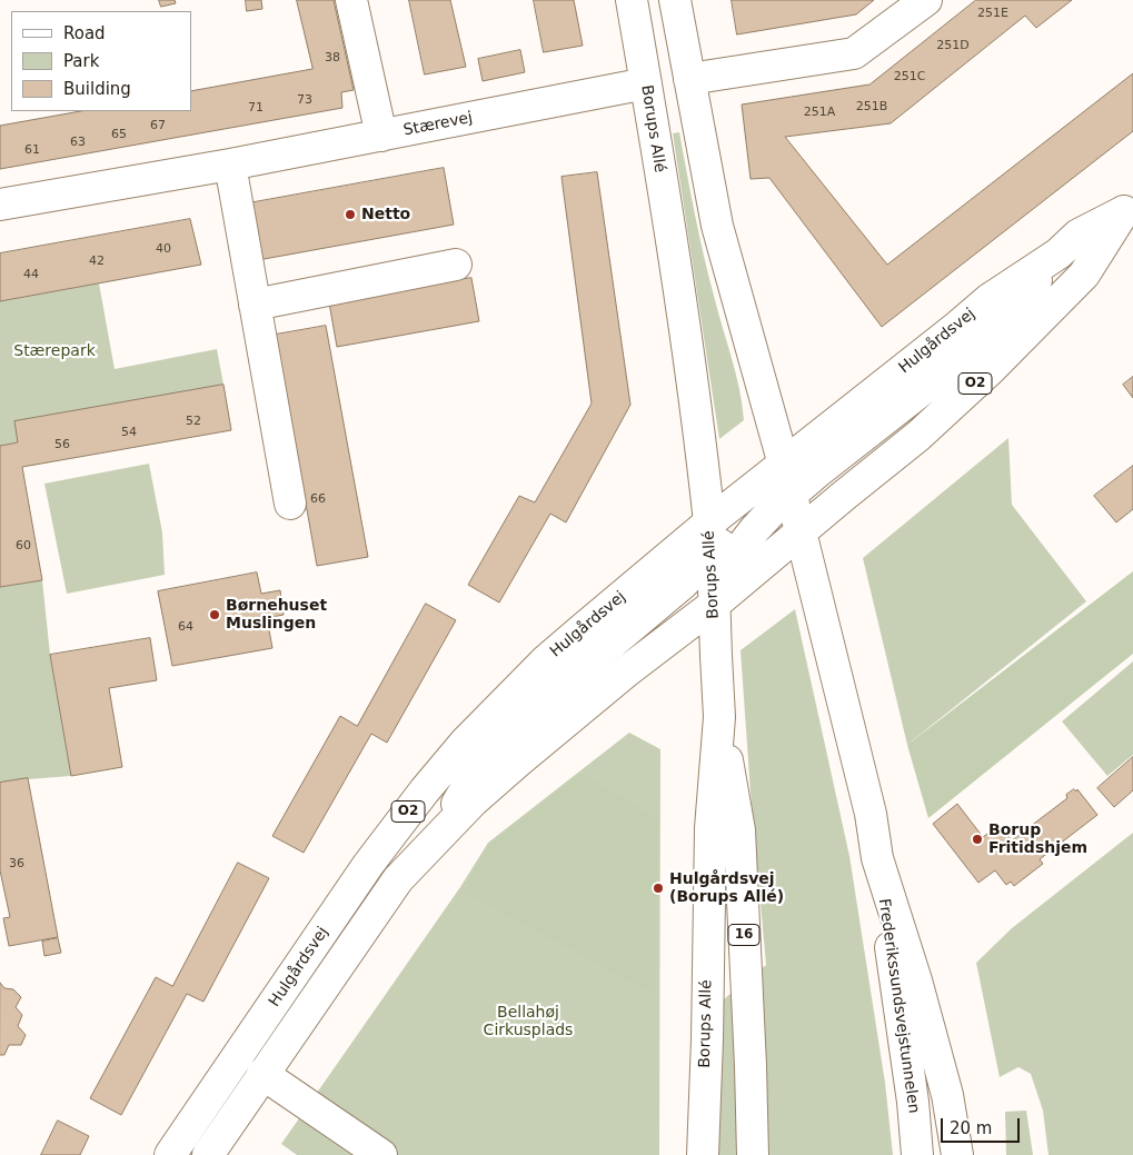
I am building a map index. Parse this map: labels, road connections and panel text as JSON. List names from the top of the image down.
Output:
{
  "streets": {
    "main road": [
      "Stærevej",
      "Borups Allé",
      "Hulgårdsvej",
      "O2",
      "16",
      "Frederikssundsvejstunnelen"
    ]
  },
  "crossings": [
    ["Stærevej", "Borups Allé"],
    ["Borups Allé", "Hulgårdsvej"],
    ["Borups Allé", "16"]
  ],
  "parks": ["Stærepark", "Bellahøj Cirkusplads"],
  "places": [
    "Netto",
    "Børnehuset Muslingen",
    "Borup Fritidshjem",
    "Hulgårdsvej (Borups Allé)"
  ],
  "house_numbers": [
    "251E",
    "251D",
    "38",
    "251C",
    "73",
    "251B",
    "71",
    "251A",
    "67",
    "65",
    "63",
    "61",
    "40",
    "42",
    "44",
    "52",
    "54",
    "56",
    "66",
    "60",
    "64",
    "36"
  ],
  "legend": ["Road", "Park", "Building"],
  "scale_bar": "20 m"
}
